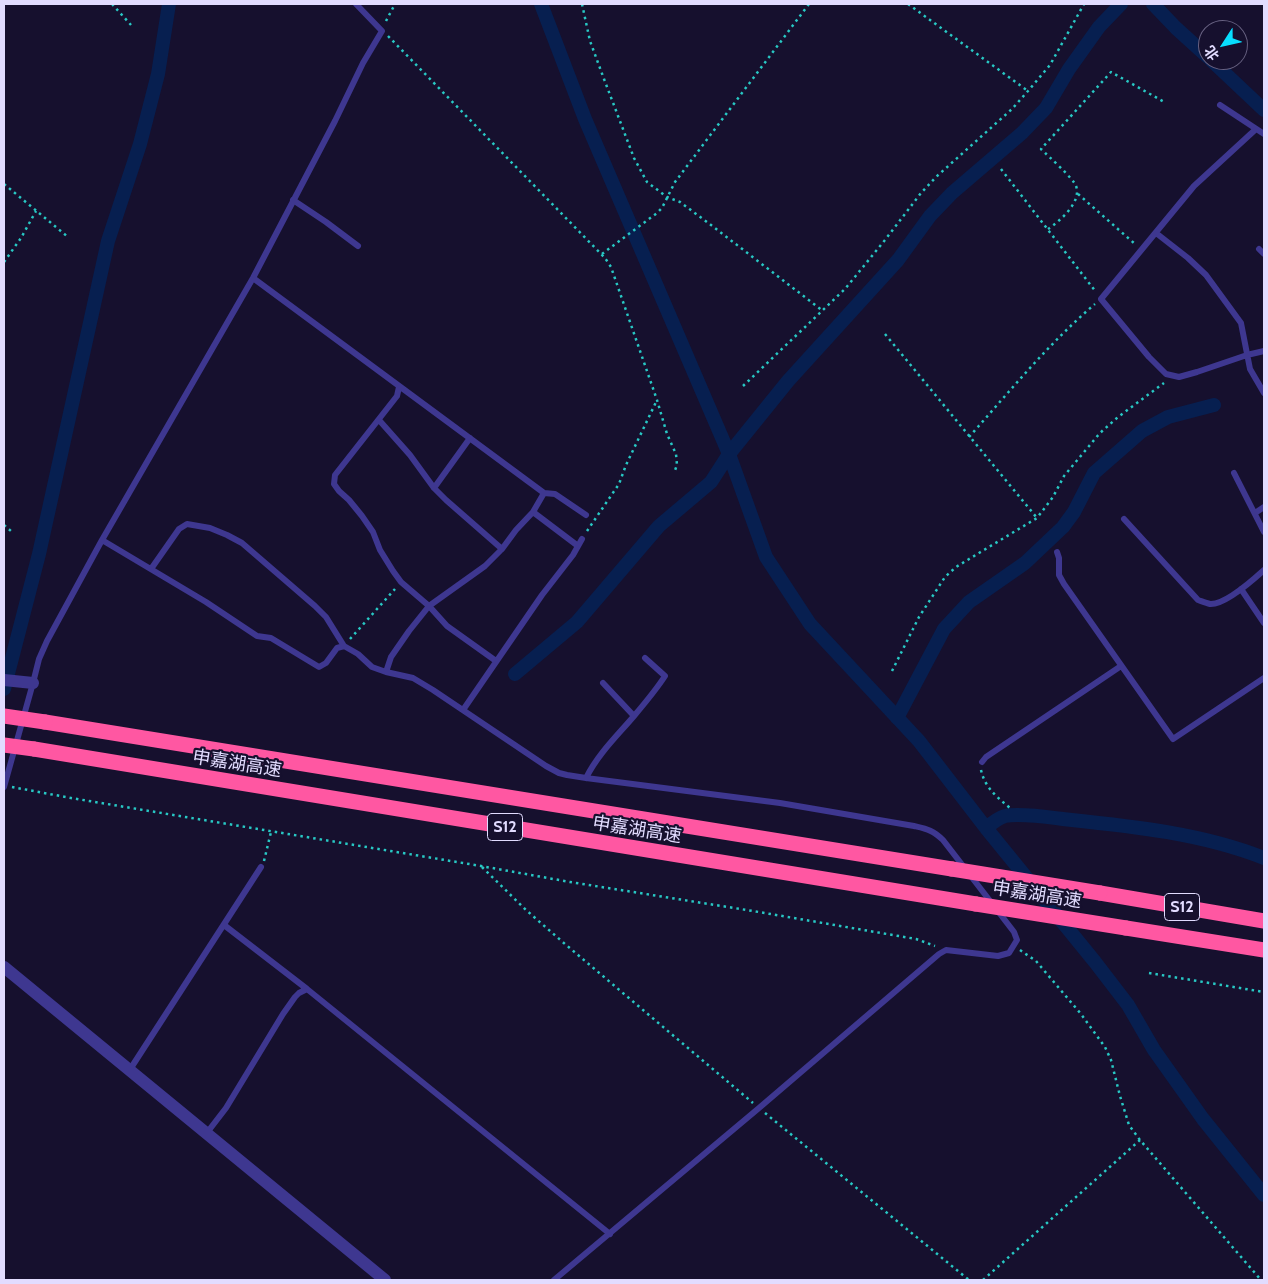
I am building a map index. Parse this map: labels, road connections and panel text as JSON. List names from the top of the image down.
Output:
{
  "streets": {
    "highway": ["申嘉湖高速", "S12"]
  },
  "north": "bottom left"
}
